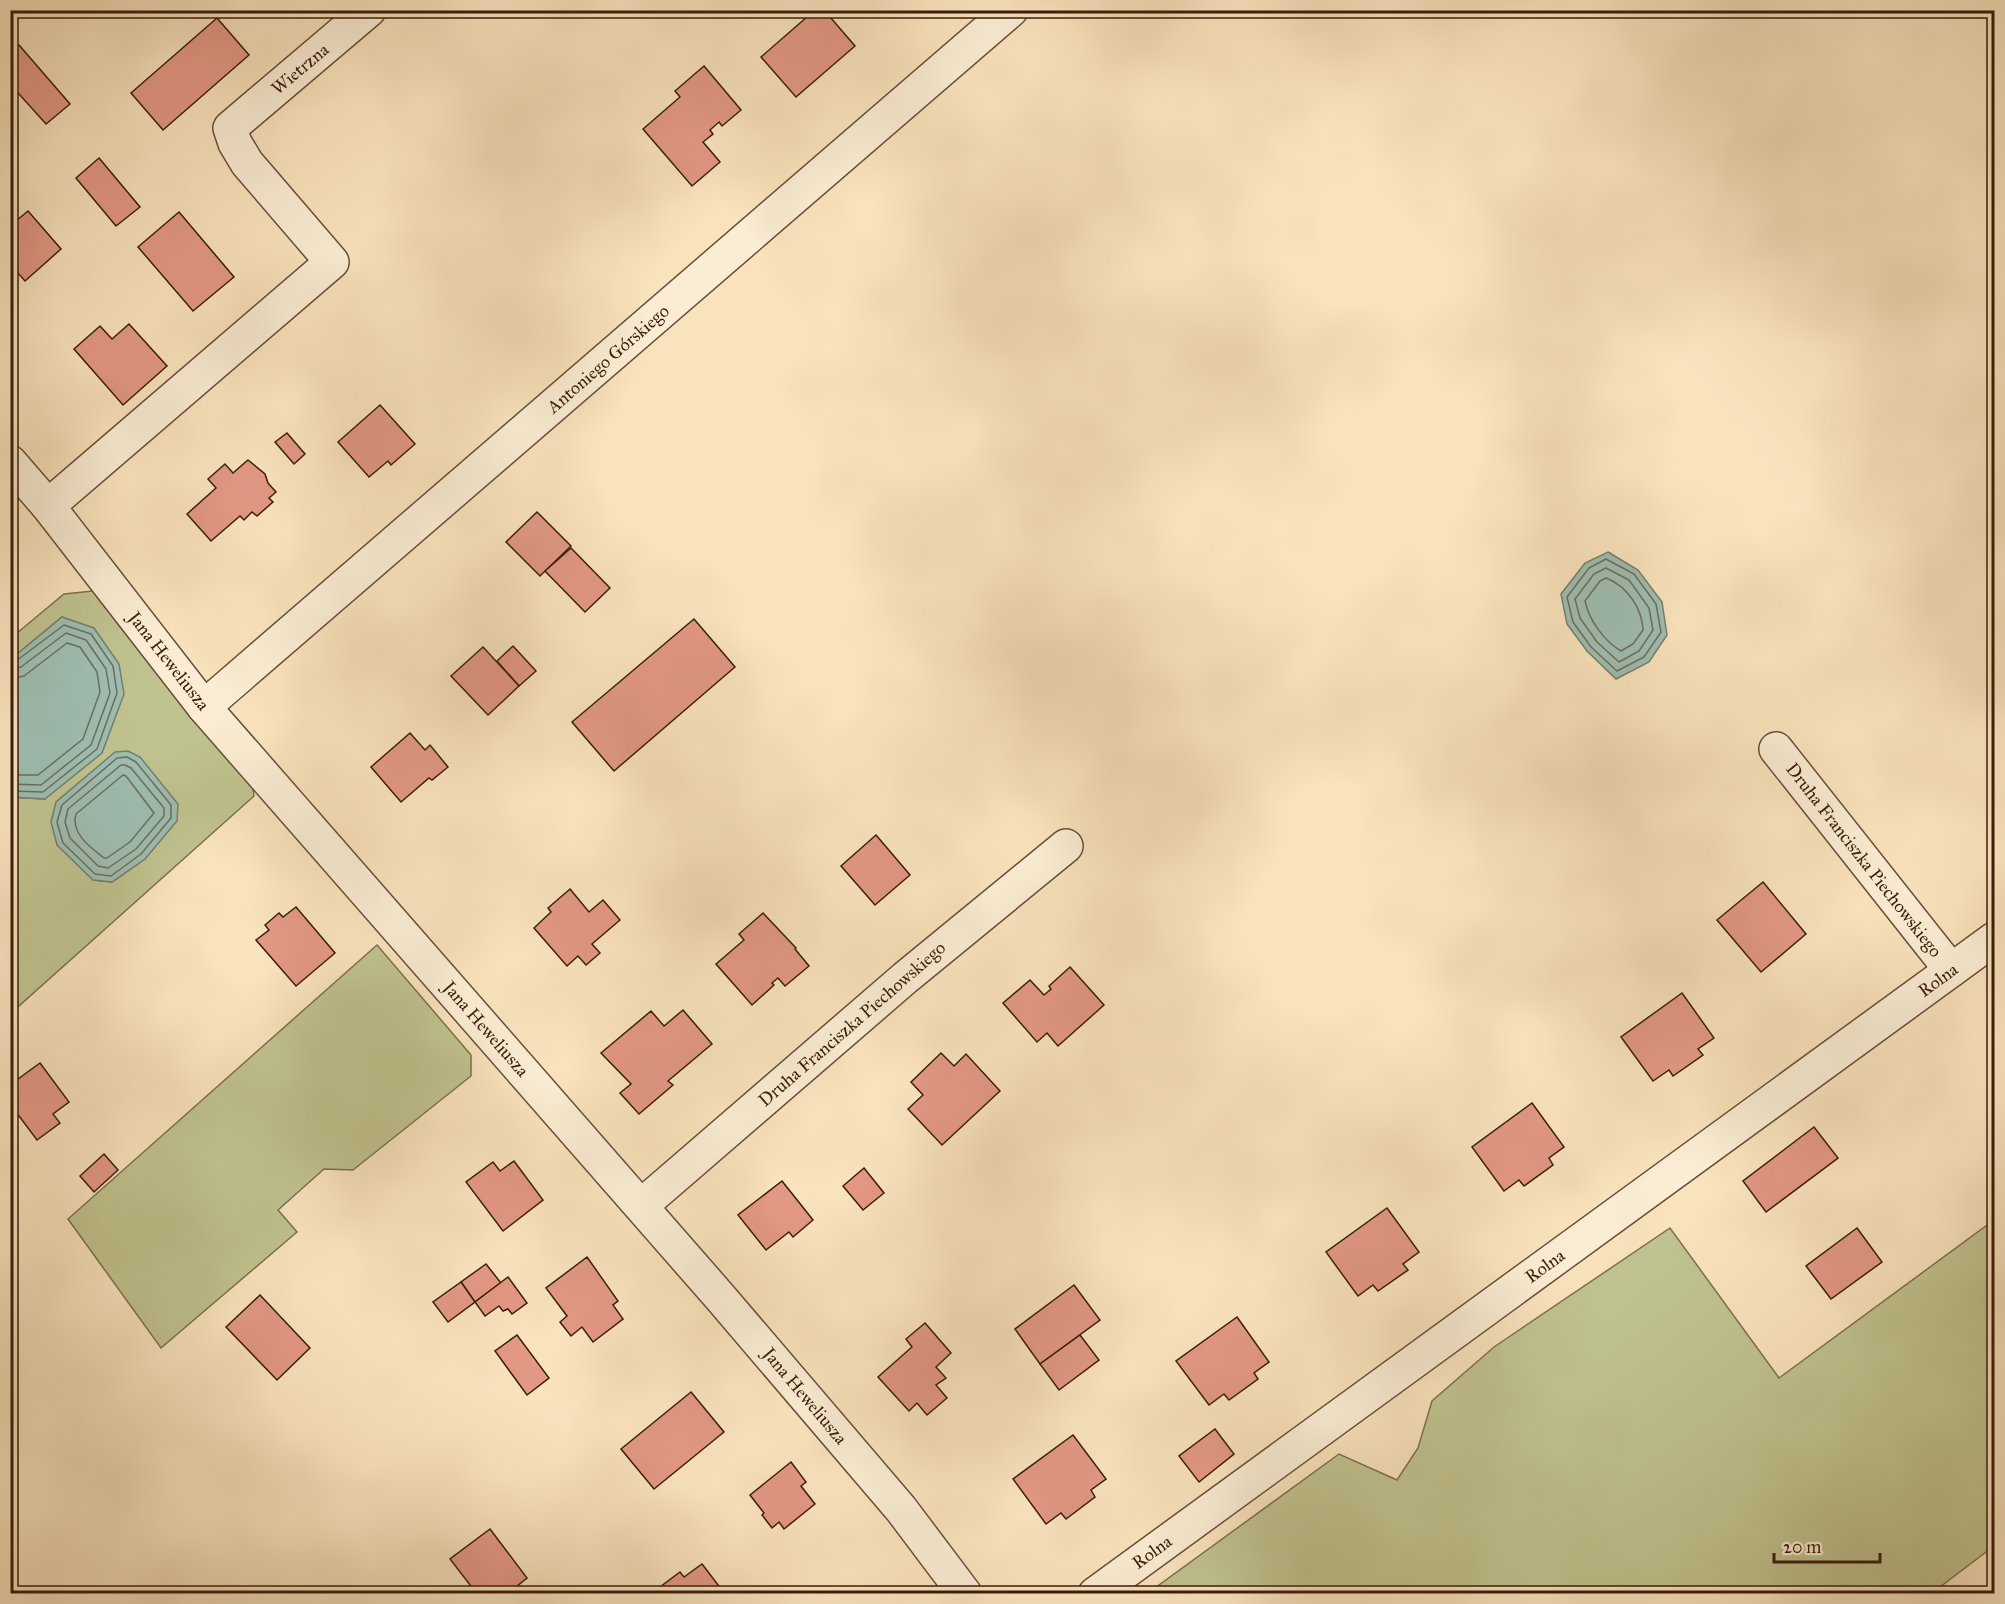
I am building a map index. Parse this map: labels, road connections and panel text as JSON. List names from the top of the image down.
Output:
{
  "streets": {
    "street": [
      "Wietrzna",
      "Antoniego Górskiego",
      "Jana Heweliusza",
      "Druha Franciszka Piechowskiego",
      "Rolna"
    ]
  },
  "crossings": [
    ["Wietrzna", "Jana Heweliusza"],
    ["Antoniego Górskiego", "Jana Heweliusza"],
    ["Jana Heweliusza", "Druha Franciszka Piechowskiego"],
    ["Druha Franciszka Piechowskiego", "Rolna"]
  ],
  "scale_bar": "20 m"
}
